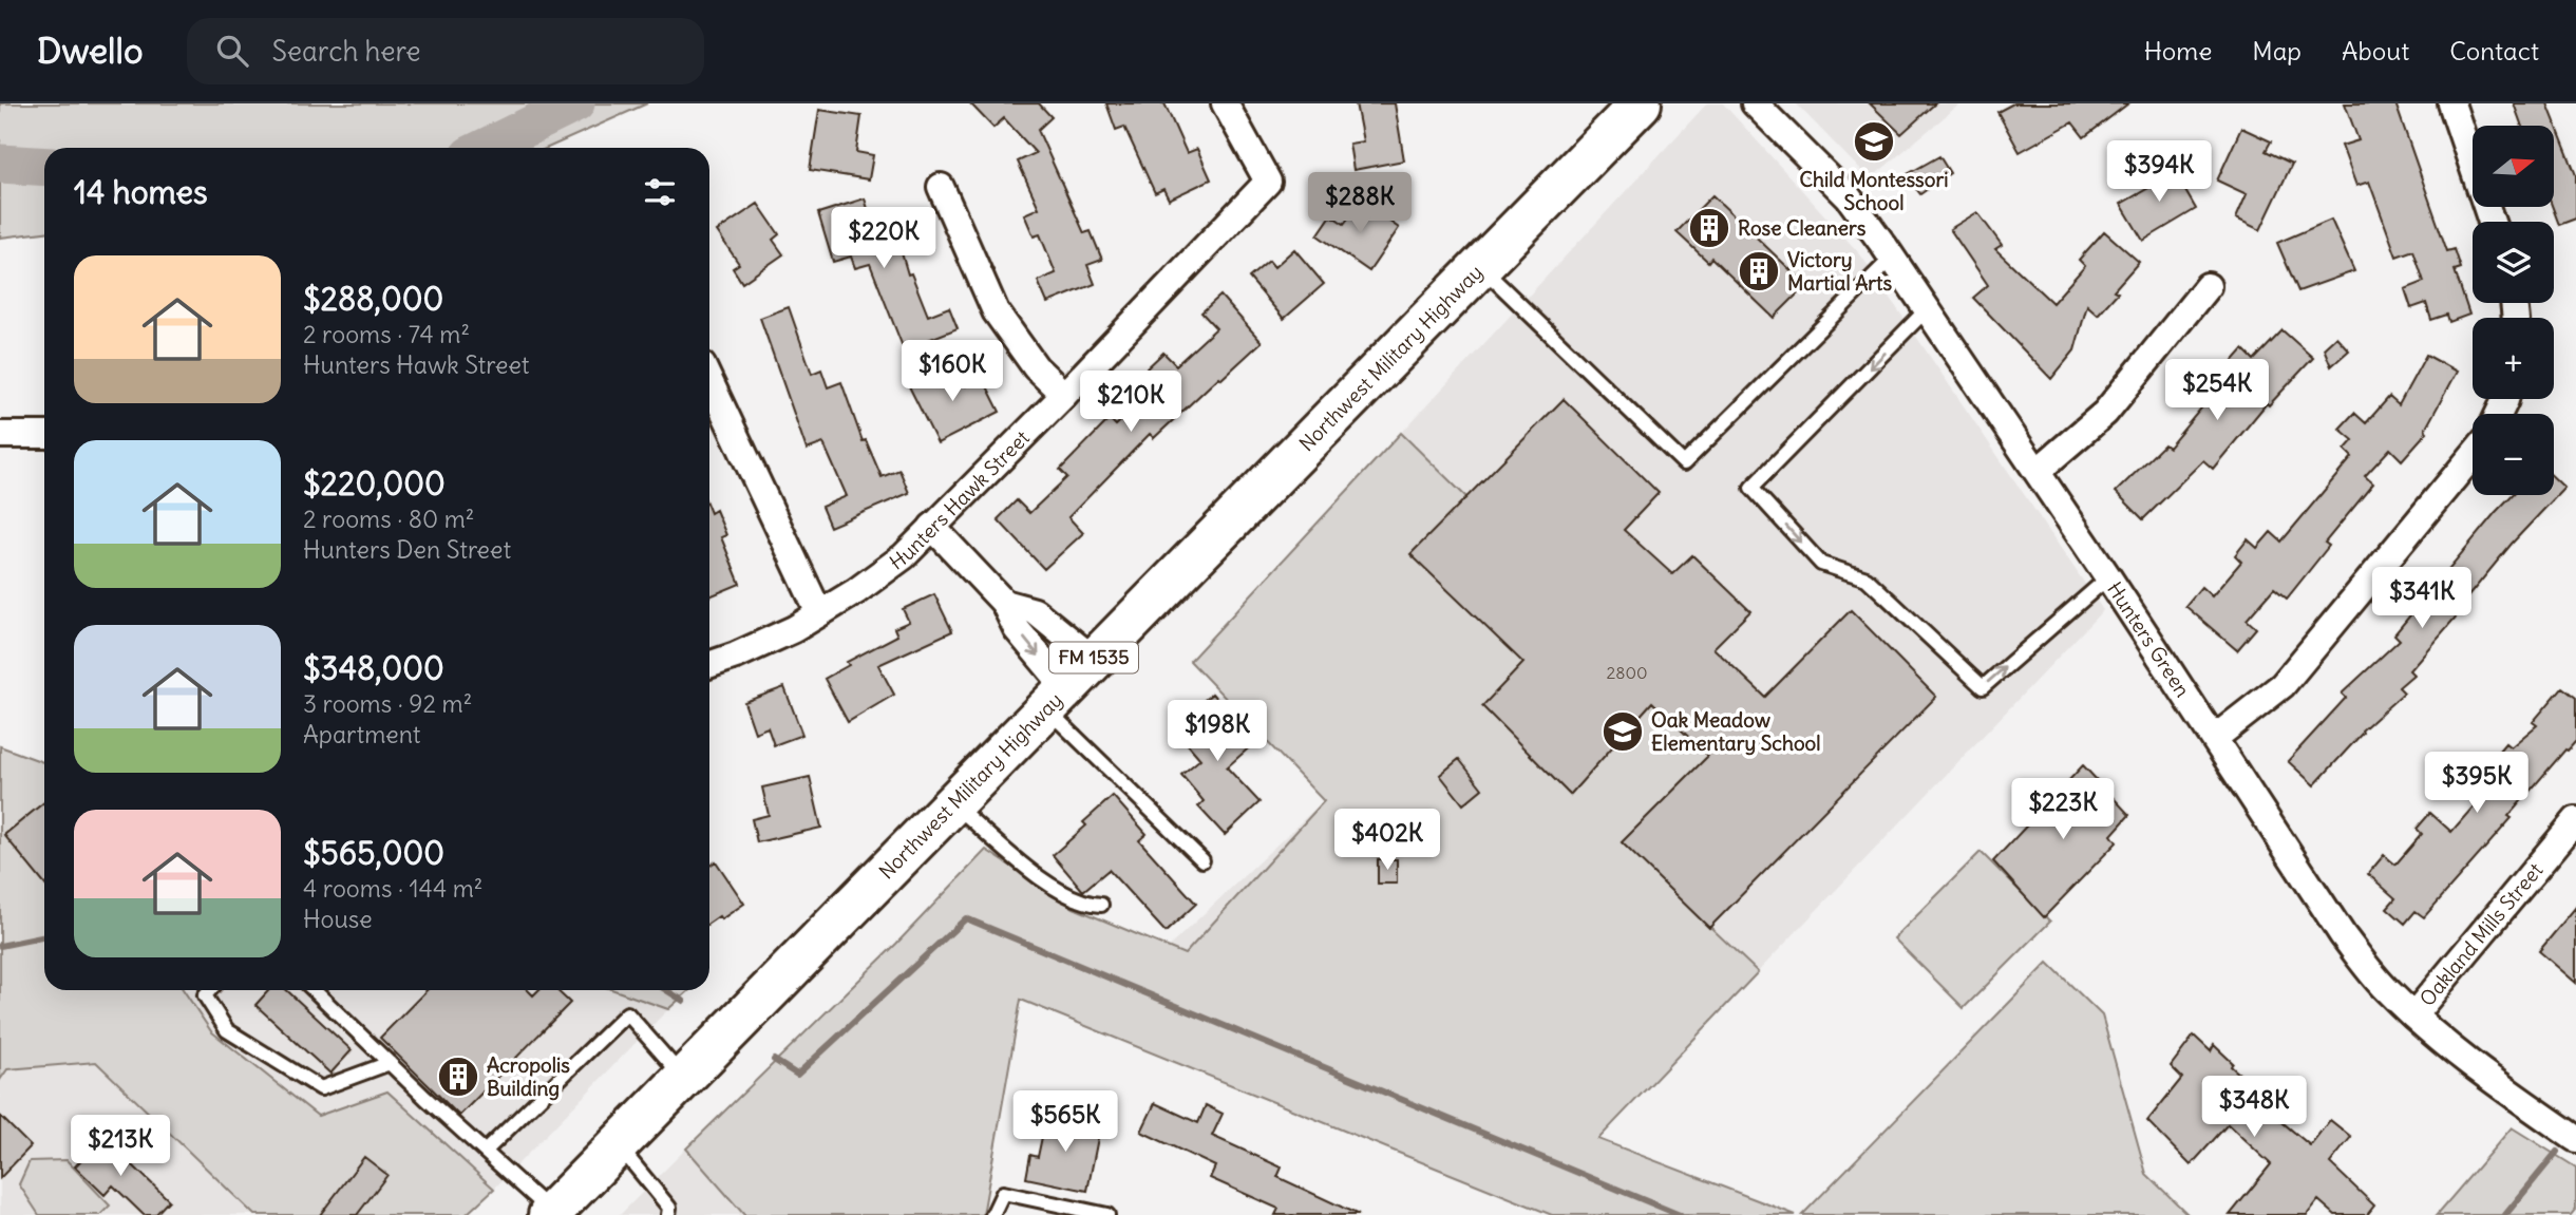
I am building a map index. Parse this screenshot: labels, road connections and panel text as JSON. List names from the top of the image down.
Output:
{
  "streets": {
    "main road": ["Northwest Military Highway", "FM 1535"],
    "street": ["Hunters Hawk Street", "Hunters Green", "Oakland Mills Street"]
  },
  "crossings": [
    ["Hunters Green", "Oakland Mills Street"]
  ],
  "places": {
    "school or university": ["Child Montessori School", "Oak Meadow Elementary School"],
    "building": ["Rose Cleaners", "Victory Martial Arts", "Acropolis Building"]
  },
  "house_numbers": ["2800"],
  "north": "right",
  "page": {
    "header": "Dwello",
    "search": "Search here",
    "nav": [
      "Home",
      "Map",
      "About",
      "Contact"
    ],
    "map_buttons": ["+", "−"],
    "price": [
      "$394K",
      "$288K",
      "$220K",
      "$160K",
      "$254K",
      "$210K",
      "$341K",
      "$198K",
      "$395K",
      "$223K",
      "$402K",
      "$348K",
      "$565K",
      "$213K"
    ],
    "heading": "14 homes",
    "list": [
      {
        "name": "$288,000",
        "note": "2 rooms · 74 m² · Hunters Hawk Street"
      },
      {
        "name": "$220,000",
        "note": "2 rooms · 80 m² · Hunters Den Street"
      },
      {
        "name": "$348,000",
        "note": "3 rooms · 92 m² · Apartment"
      },
      {
        "name": "$565,000",
        "note": "4 rooms · 144 m² · House"
      }
    ]
  }
}
